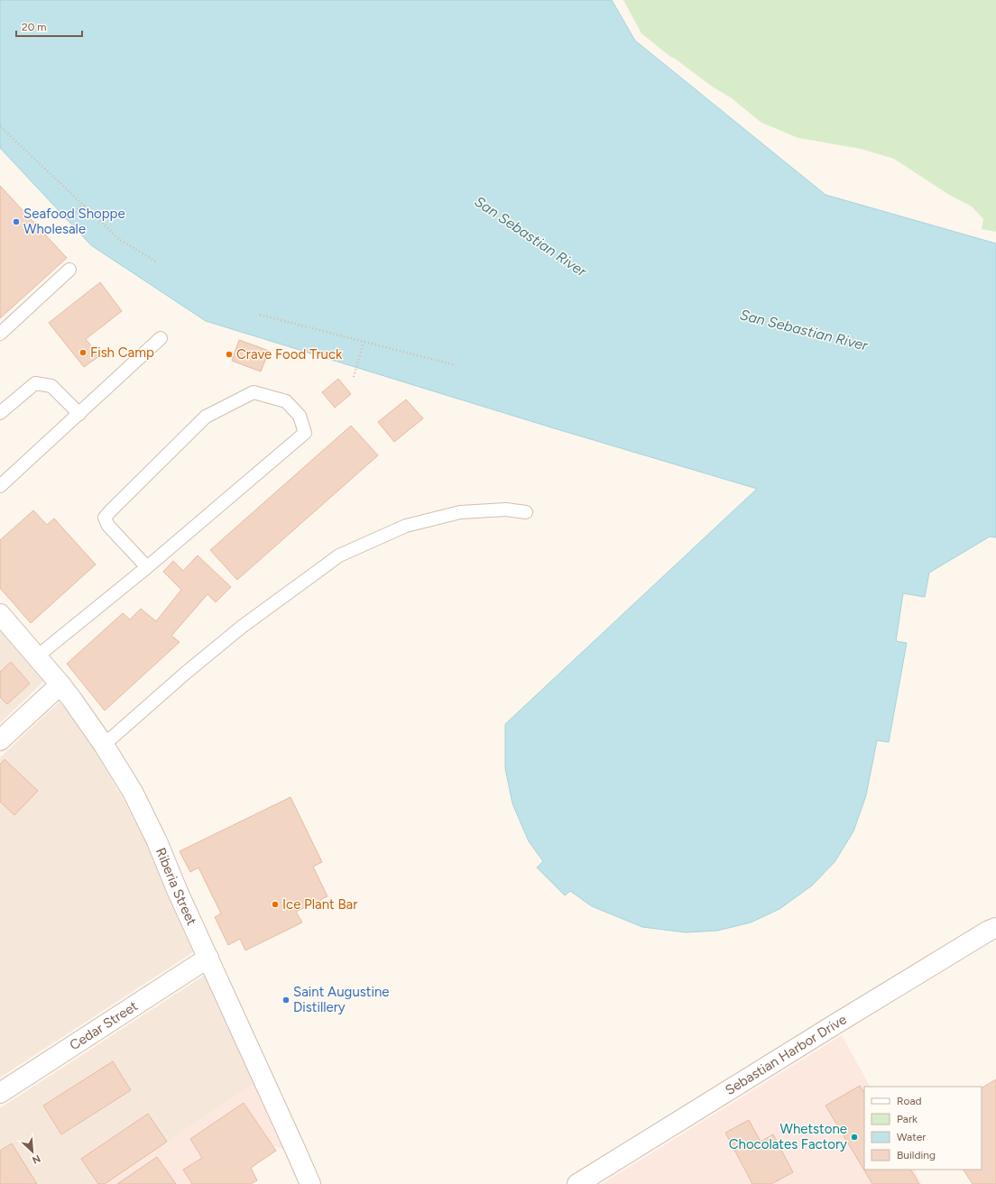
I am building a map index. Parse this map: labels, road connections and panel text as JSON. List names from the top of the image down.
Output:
{
  "streets": {
    "street": ["Riberia Street", "Cedar Street", "Sebastian Harbor Drive"]
  },
  "crossings": [
    ["Riberia Street", "Cedar Street"]
  ],
  "water": ["San Sebastian River"],
  "places": [
    "Seafood Shoppe Wholesale",
    "Fish Camp",
    "Crave Food Truck",
    "Ice Plant Bar",
    "Saint Augustine Distillery",
    "Whetstone Chocolates Factory"
  ],
  "legend": [
    "Road",
    "Park",
    "Water",
    "Building"
  ],
  "scale_bar": "20 m",
  "north": "bottom right"
}
